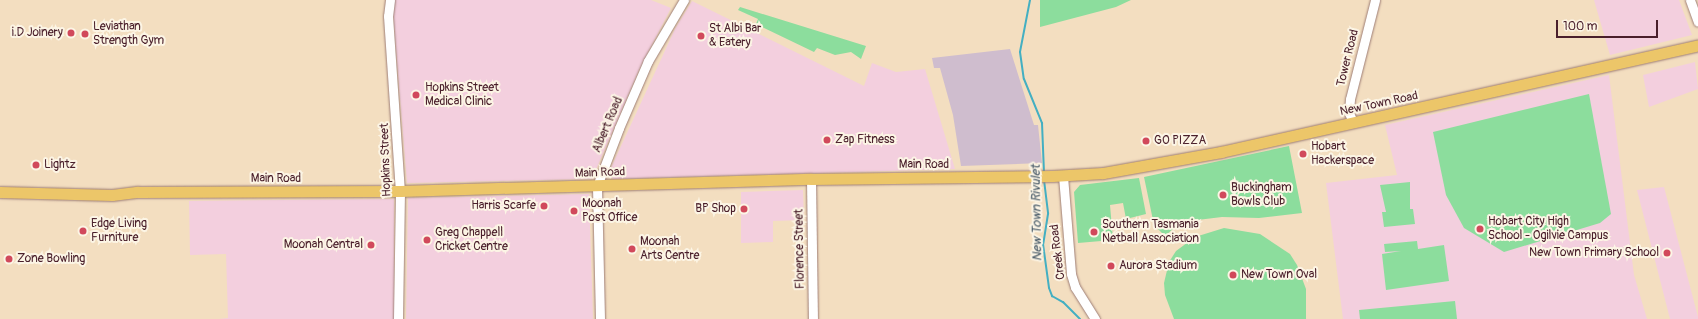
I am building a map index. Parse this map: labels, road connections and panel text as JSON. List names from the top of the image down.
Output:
{
  "streets": {
    "main road": ["New Town Road", "Main Road"],
    "street": [
      "Tower Road",
      "Albert Road",
      "Hopkins Street",
      "Florence Street",
      "Creek Road"
    ]
  },
  "crossings": [
    ["Tower Road", "New Town Road"],
    ["New Town Road", "Main Road"],
    ["New Town Road", "Creek Road"],
    ["Albert Road", "Main Road"],
    ["Hopkins Street", "Main Road"],
    ["Main Road", "Florence Street"],
    ["Main Road", "Creek Road"]
  ],
  "water": ["New Town Rivulet"],
  "places": [
    "i.D Joinery",
    "Leviathan Strength Gym",
    "St Albi Bar & Eatery",
    "Hopkins Street Medical Clinic",
    "Zap Fitness",
    "GO PIZZA",
    "Hobart Hackerspace",
    "Lightz",
    "Buckingham Bowls Club",
    "Harris Scarfe",
    "BP Shop",
    "Moonah Post Office",
    "Hobart City High School - Ogilvie Campus",
    "Edge Living Furniture",
    "Southern Tasmania Netball Association",
    "Greg Chappell Cricket Centre",
    "Moonah Central",
    "Moonah Arts Centre",
    "New Town Primary School",
    "Zone Bowling",
    "Aurora Stadium",
    "New Town Oval"
  ],
  "scale_bar": "100 m"
}
